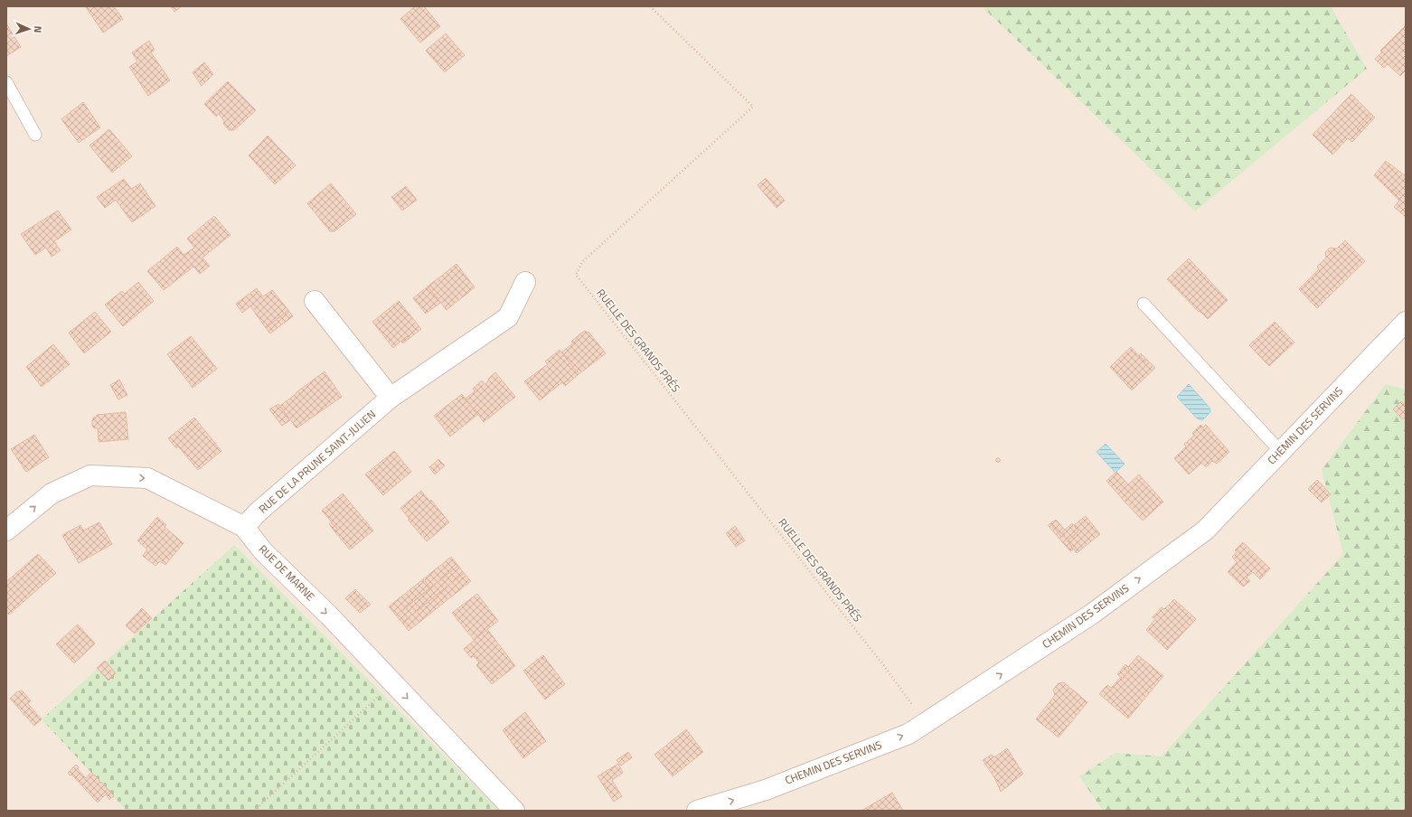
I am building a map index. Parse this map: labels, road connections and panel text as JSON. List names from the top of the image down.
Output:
{
  "streets": {
    "street": ["CHEMIN DES SERVINS", "RUE DE LA PRUNE SAINT-JULIEN", "RUE DE MARNE"],
    "path": ["RUELLE DES GRANDS PRÉS"]
  },
  "crossings": [
    ["RUELLE DES GRANDS PRÉS", "CHEMIN DES SERVINS"],
    ["RUE DE LA PRUNE SAINT-JULIEN", "RUE DE MARNE"]
  ],
  "one_way": ["CHEMIN DES SERVINS", "RUE DE MARNE"],
  "north": "right"
}
